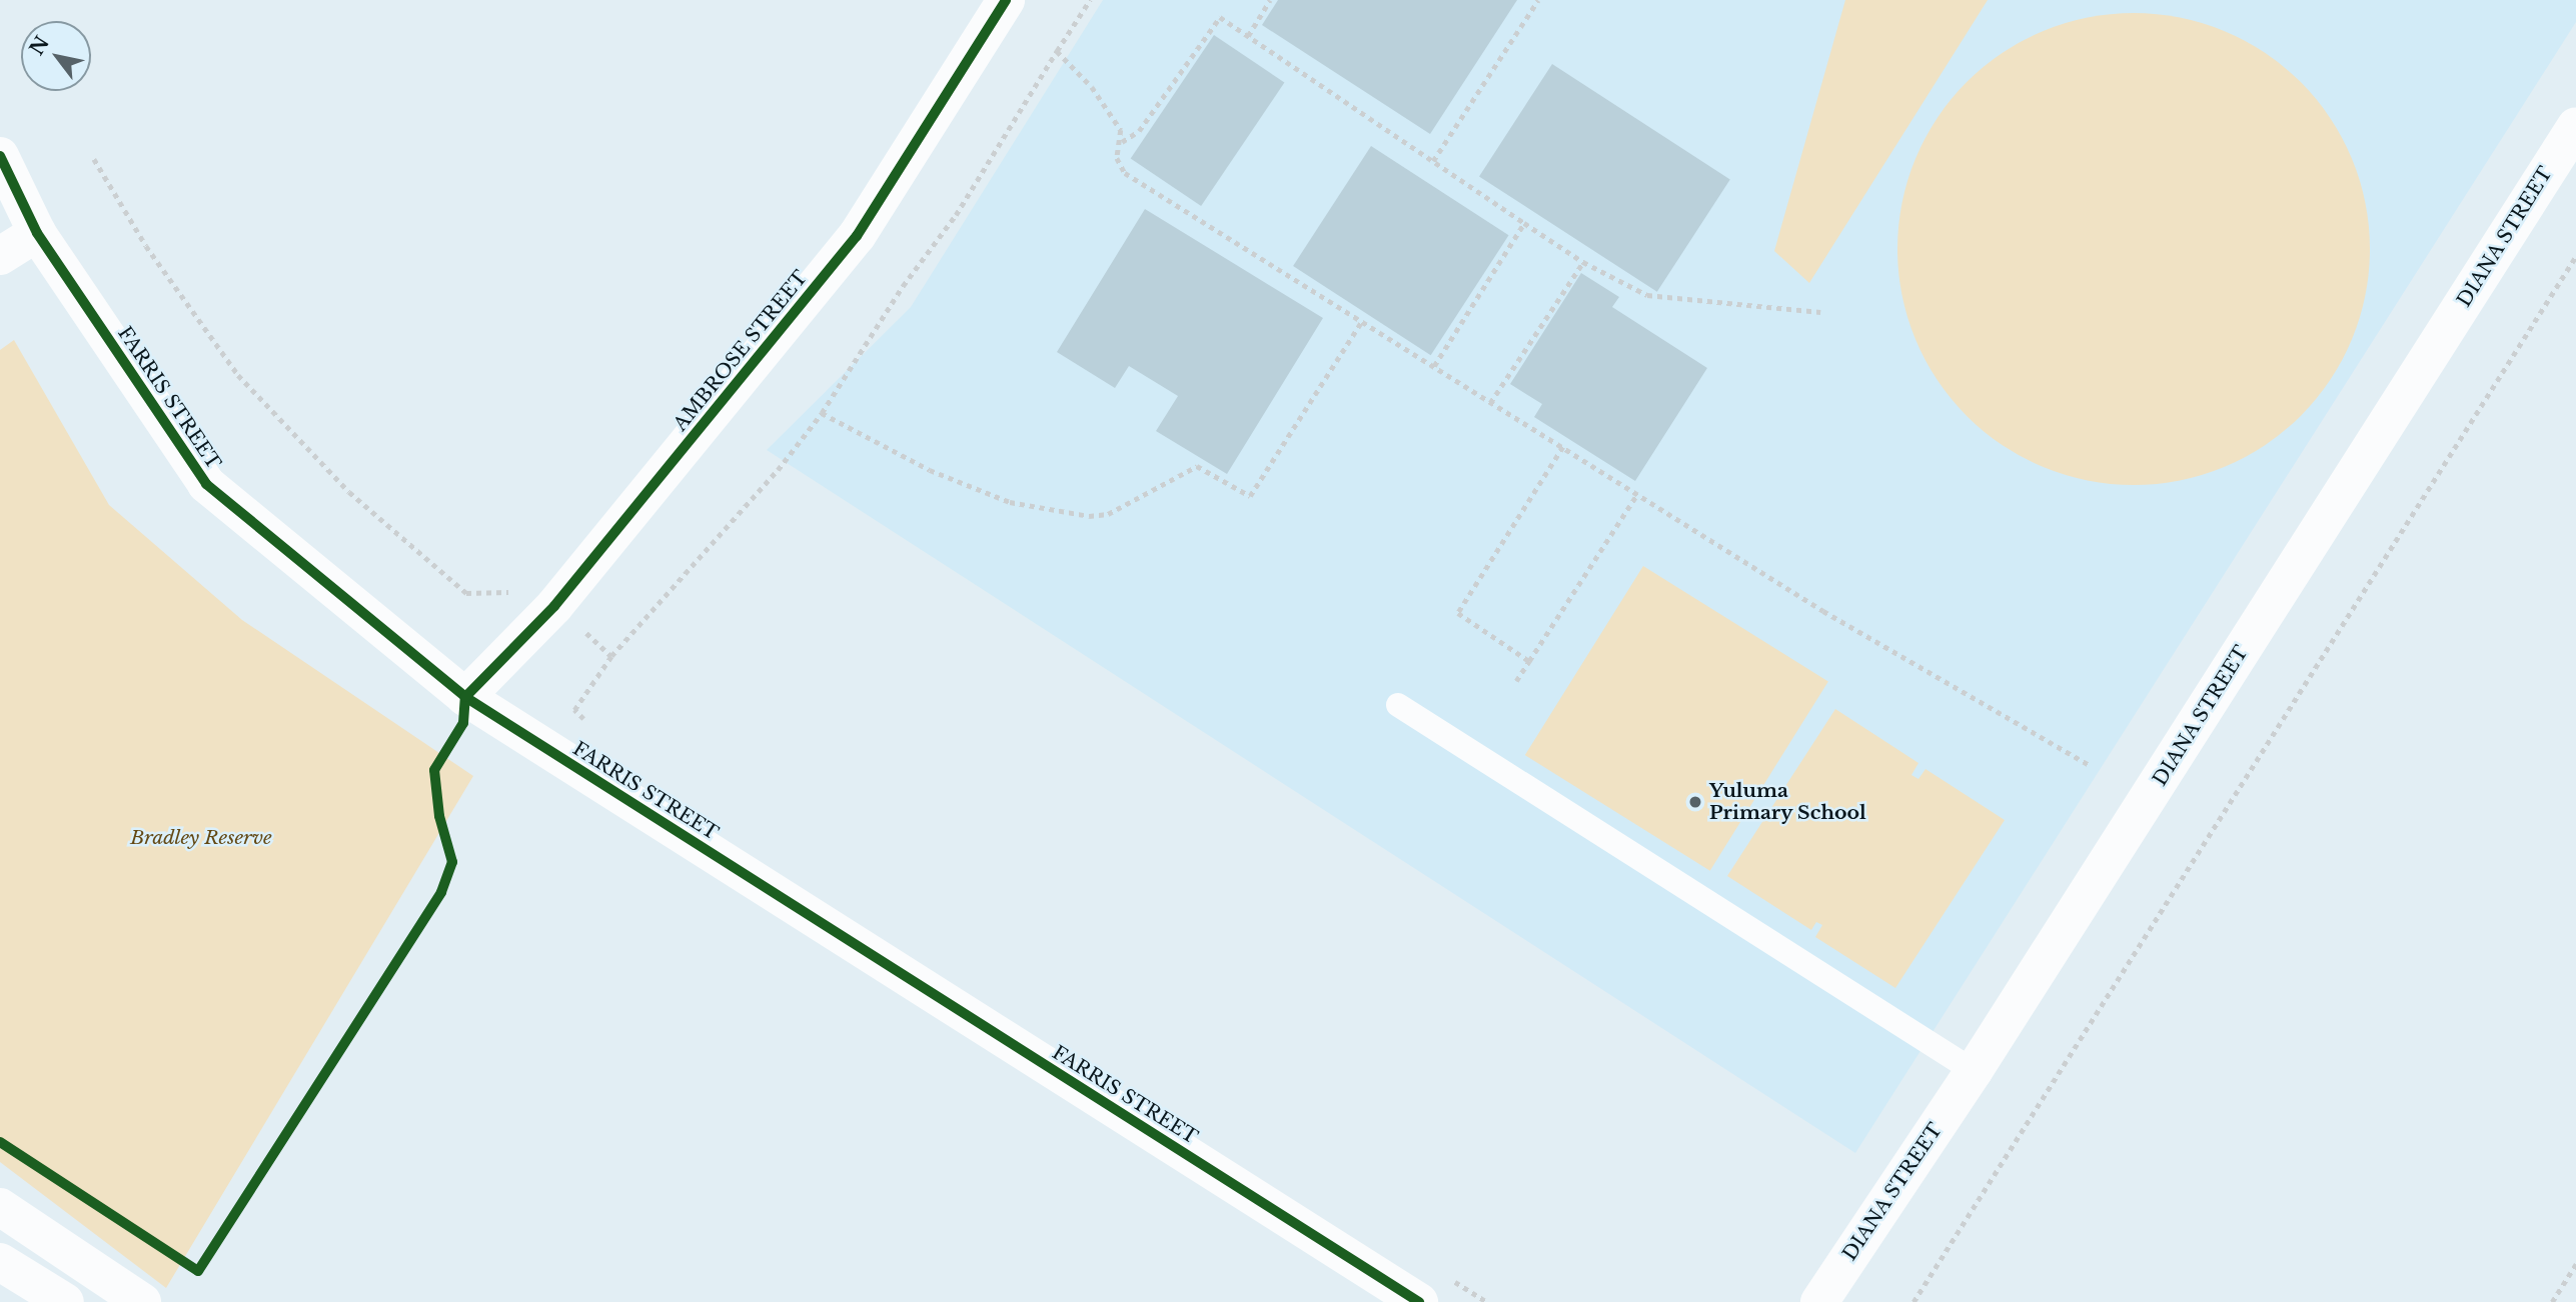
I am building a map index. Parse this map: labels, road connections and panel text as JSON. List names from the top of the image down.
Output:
{
  "streets": {
    "street": ["DIANA STREET", "AMBROSE STREET", "FARRIS STREET"]
  },
  "crossings": [
    ["AMBROSE STREET", "FARRIS STREET"]
  ],
  "parks": ["Bradley Reserve"],
  "places": ["Yuluma Primary School"],
  "north": "top left"
}
